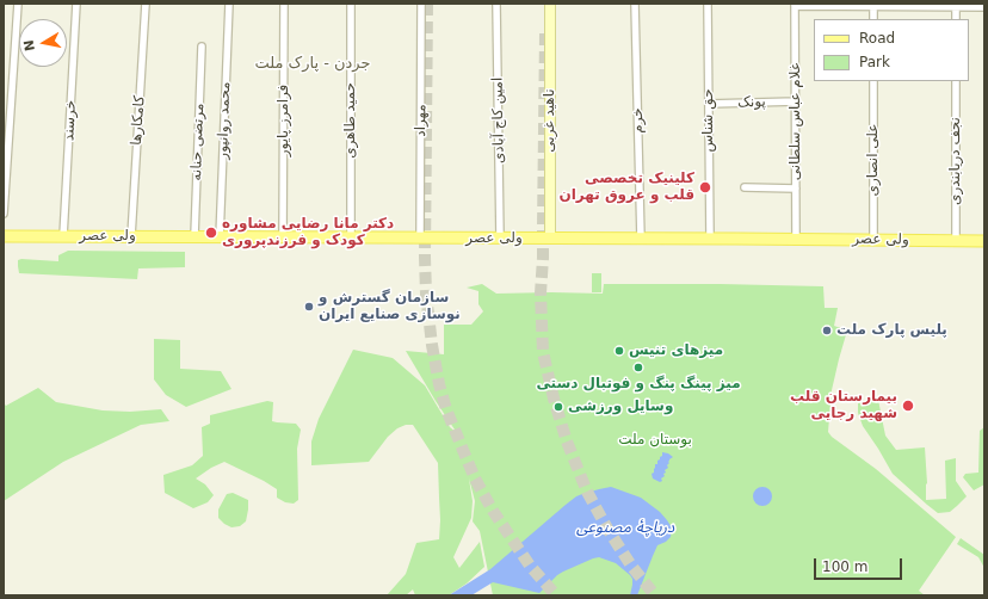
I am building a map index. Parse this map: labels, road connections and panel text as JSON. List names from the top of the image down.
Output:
{
  "streets": {
    "main road": ["ناهید غربی", "ولی عصر"],
    "street": [
      "پونک",
      "خرسند",
      "کامکارها",
      "محمد روانپور",
      "فرامرز پایور",
      "حمید طاهری",
      "مهراد",
      "امین کاج آبادی",
      "خرم",
      "حق شناس",
      "غلام عباس سلطانی",
      "مرتضی حنانه",
      "علی انصاری",
      "نجف دریابندری"
    ]
  },
  "crossings": [
    ["پونک", "حق شناس"],
    ["پونک", "غلام عباس سلطانی"],
    ["خرسند", "ولی عصر"],
    ["کامکارها", "ولی عصر"],
    ["محمد روانپور", "ولی عصر"],
    ["فرامرز پایور", "ولی عصر"],
    ["حمید طاهری", "ولی عصر"],
    ["مهراد", "ولی عصر"],
    ["امین کاج آبادی", "ولی عصر"],
    ["ناهید غربی", "ولی عصر"],
    ["خرم", "ولی عصر"],
    ["حق شناس", "ولی عصر"],
    ["غلام عباس سلطانی", "ولی عصر"],
    ["مرتضی حنانه", "ولی عصر"],
    ["علی انصاری", "ولی عصر"],
    ["نجف دریابندری", "ولی عصر"]
  ],
  "districts": ["جردن - پارک ملت"],
  "water": ["دریاچهٔ مصنوعی"],
  "parks": ["بوستان ملت"],
  "places": [
    "کلینیک تخصصی قلب و عروق تهران",
    "دکتر مانا رضایی مشاوره کودک و فرزندپروری",
    "سازمان گسترش و نوسازی صنایع ایران",
    "پلیس پارک ملت",
    "میزهای تنیس",
    "میز پینگ پنگ و فوتبال دستی",
    "بیمارستان قلب شهید رجایی",
    "وسایل ورزشی"
  ],
  "legend": ["Road", "Park"],
  "scale_bar": "100 m",
  "north": "left"
}
